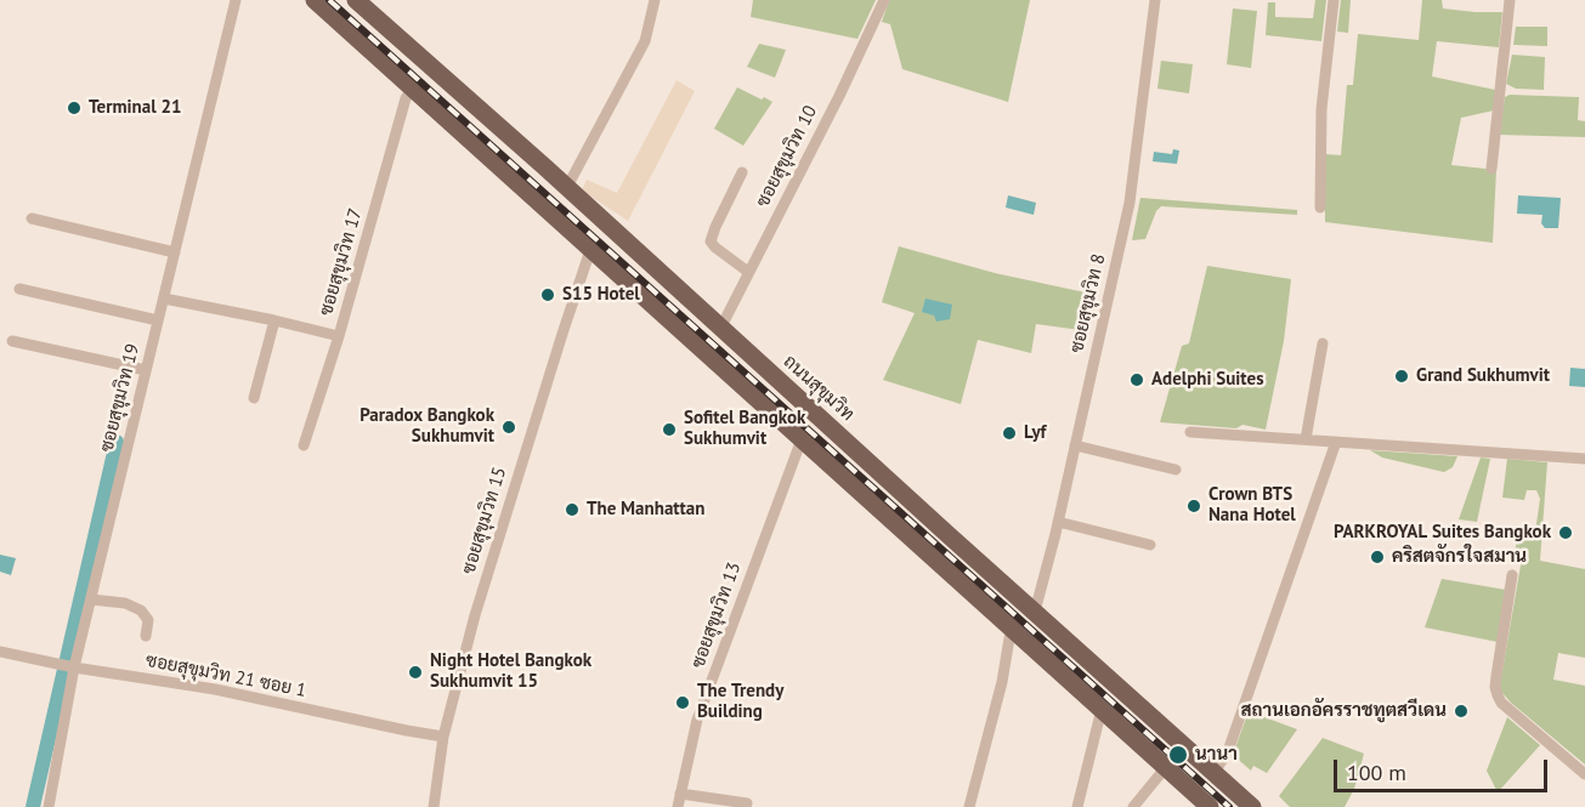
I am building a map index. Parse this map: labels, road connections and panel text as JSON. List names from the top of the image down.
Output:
{
  "streets": {
    "main road": ["ถนนสุขุมวิท"],
    "street": [
      "ซอยสุขุมวิท 10",
      "ซอยสุขุมวิท 17",
      "ซอยสุขุมวิท 8",
      "ซอยสุขุมวิท 19",
      "ซอยสุขุมวิท 15",
      "ซอยสุขุมวิท 13",
      "ซอยสุขุมวิท 21 ซอย 1"
    ]
  },
  "crossings": [
    ["ซอยสุขุมวิท 10", "ถนนสุขุมวิท"],
    ["ซอยสุขุมวิท 8", "ถนนสุขุมวิท"],
    ["ซอยสุขุมวิท 19", "ซอยสุขุมวิท 21 ซอย 1"],
    ["ซอยสุขุมวิท 15", "ซอยสุขุมวิท 21 ซอย 1"]
  ],
  "places": [
    "Terminal 21",
    "S15 Hotel",
    "Grand Sukhumvit",
    "Adelphi Suites",
    "Paradox Bangkok Sukhumvit",
    "Sofitel Bangkok Sukhumvit",
    "Lyf",
    "Crown BTS Nana Hotel",
    "The Manhattan",
    "PARKROYAL Suites Bangkok",
    "คริสตจักรใจสมาน",
    "Night Hotel Bangkok Sukhumvit 15",
    "The Trendy Building",
    "สถานเอกอัครราชทูตสวีเดน",
    "นานา"
  ],
  "scale_bar": "100 m"
}
